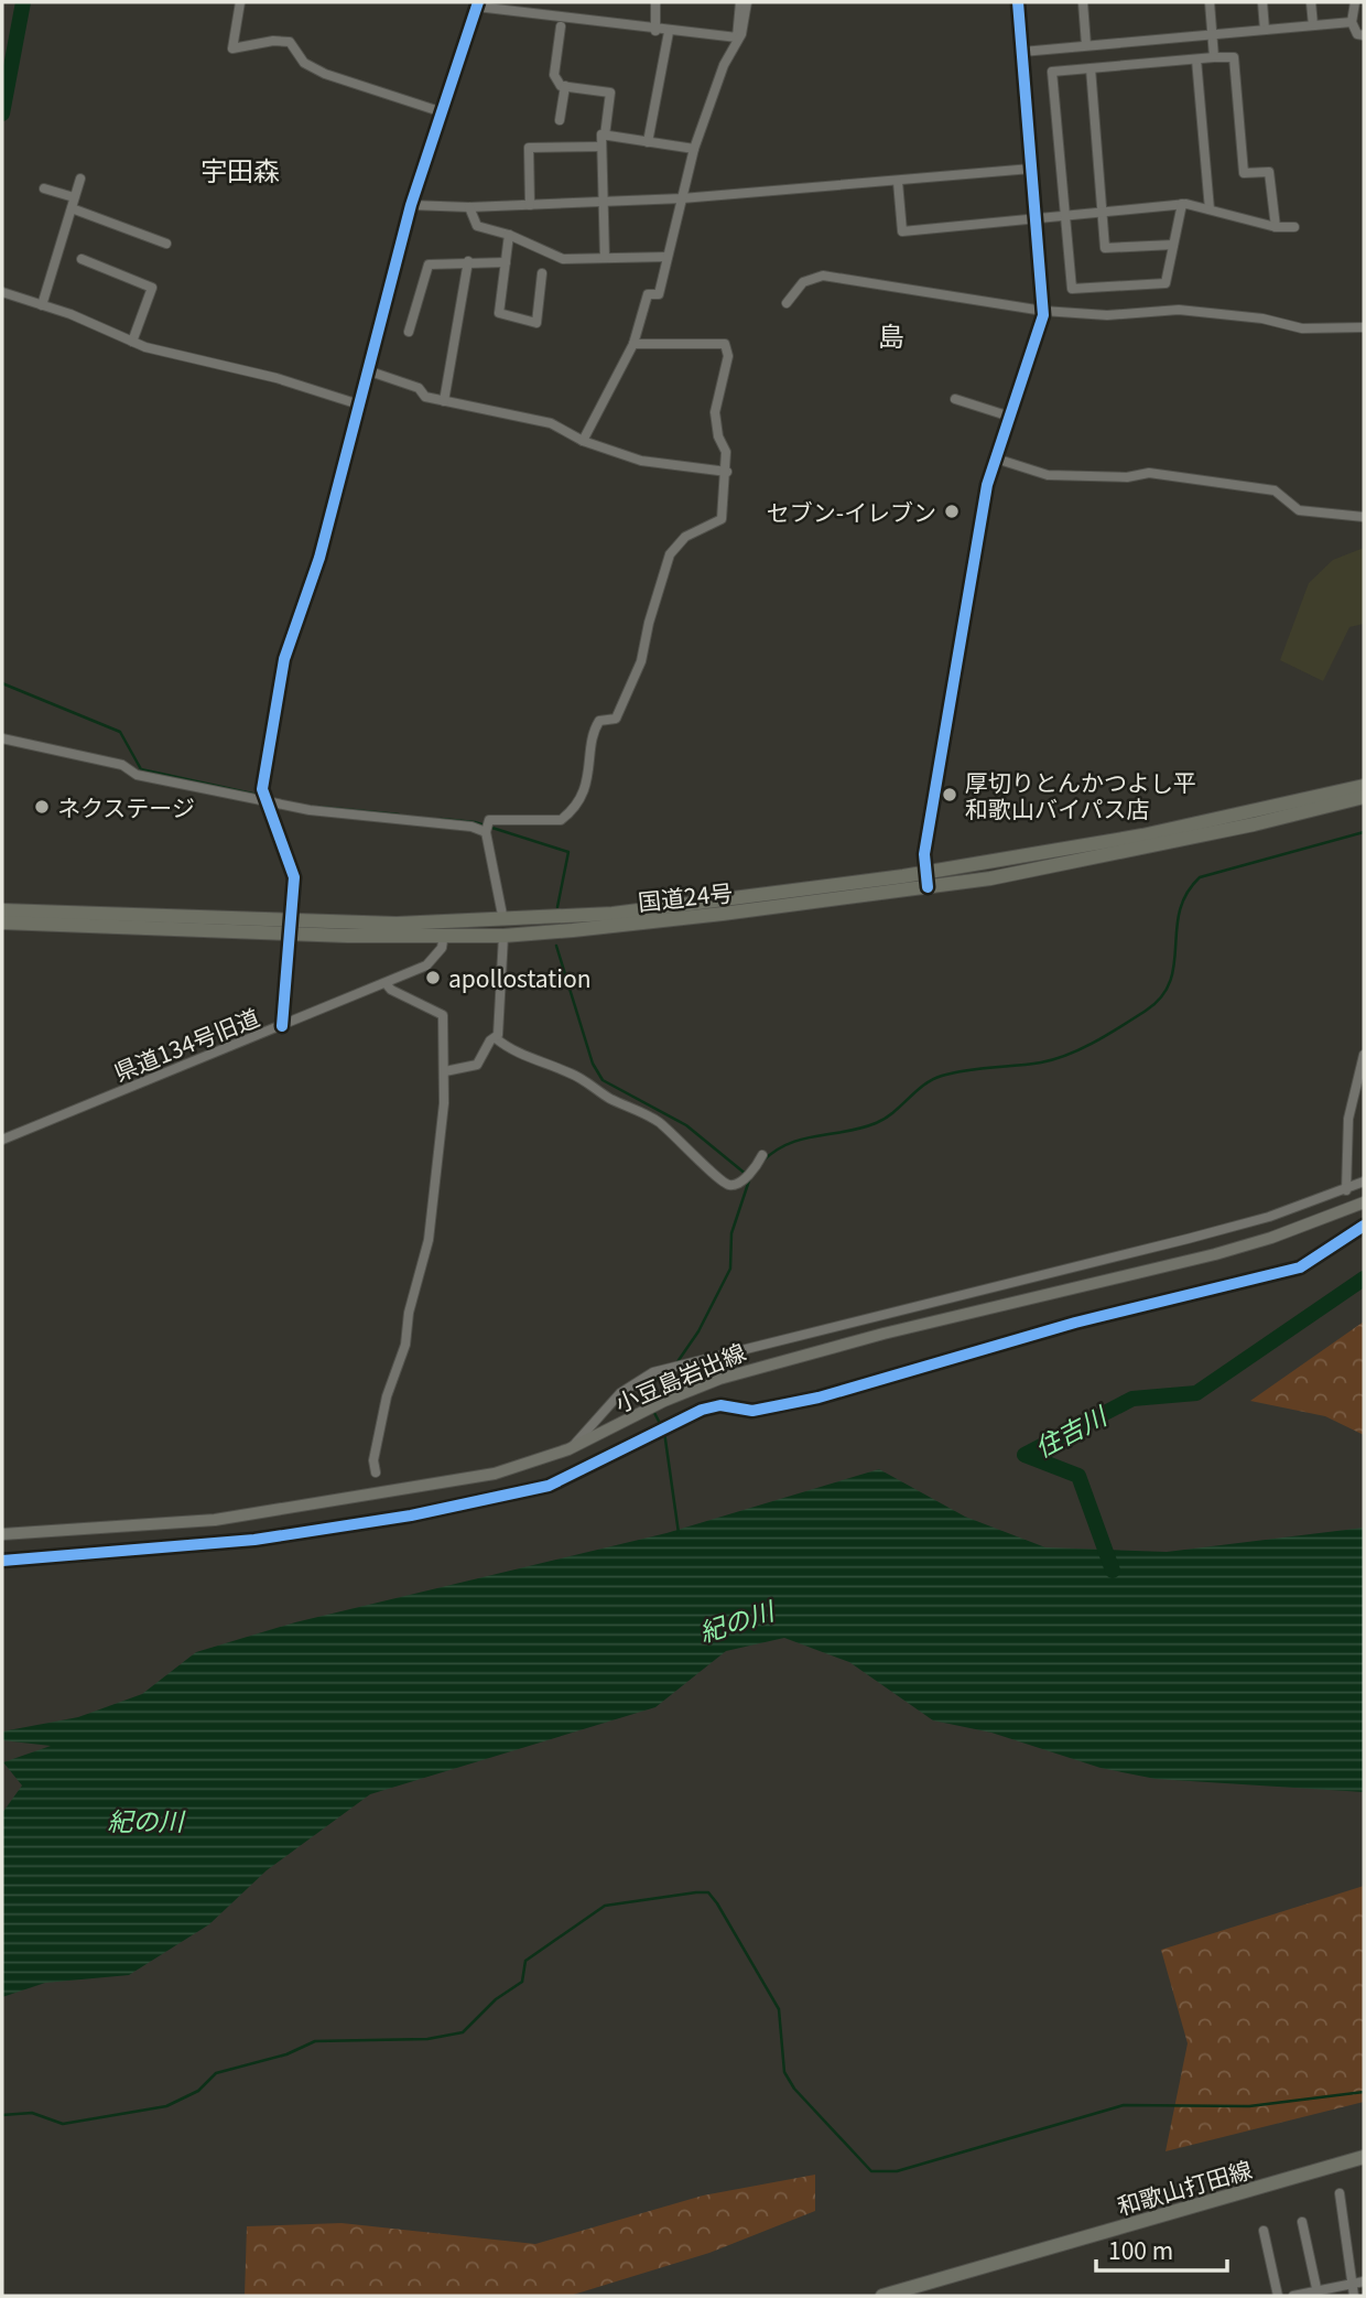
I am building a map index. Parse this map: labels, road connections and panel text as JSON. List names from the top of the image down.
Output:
{
  "streets": {
    "highway": ["国道24号"],
    "main road": ["小豆島岩出線", "和歌山打田線"],
    "street": ["県道134号旧道"]
  },
  "crossings": [
    ["国道24号", "県道134号旧道"]
  ],
  "districts": ["宇田森", "島"],
  "water": ["住吉川", "紀の川"],
  "places": [
    "セブン-イレブン",
    "厚切りとんかつよし平 和歌山バイパス店",
    "ネクステージ",
    "apollostation"
  ],
  "scale_bar": "100 m"
}
